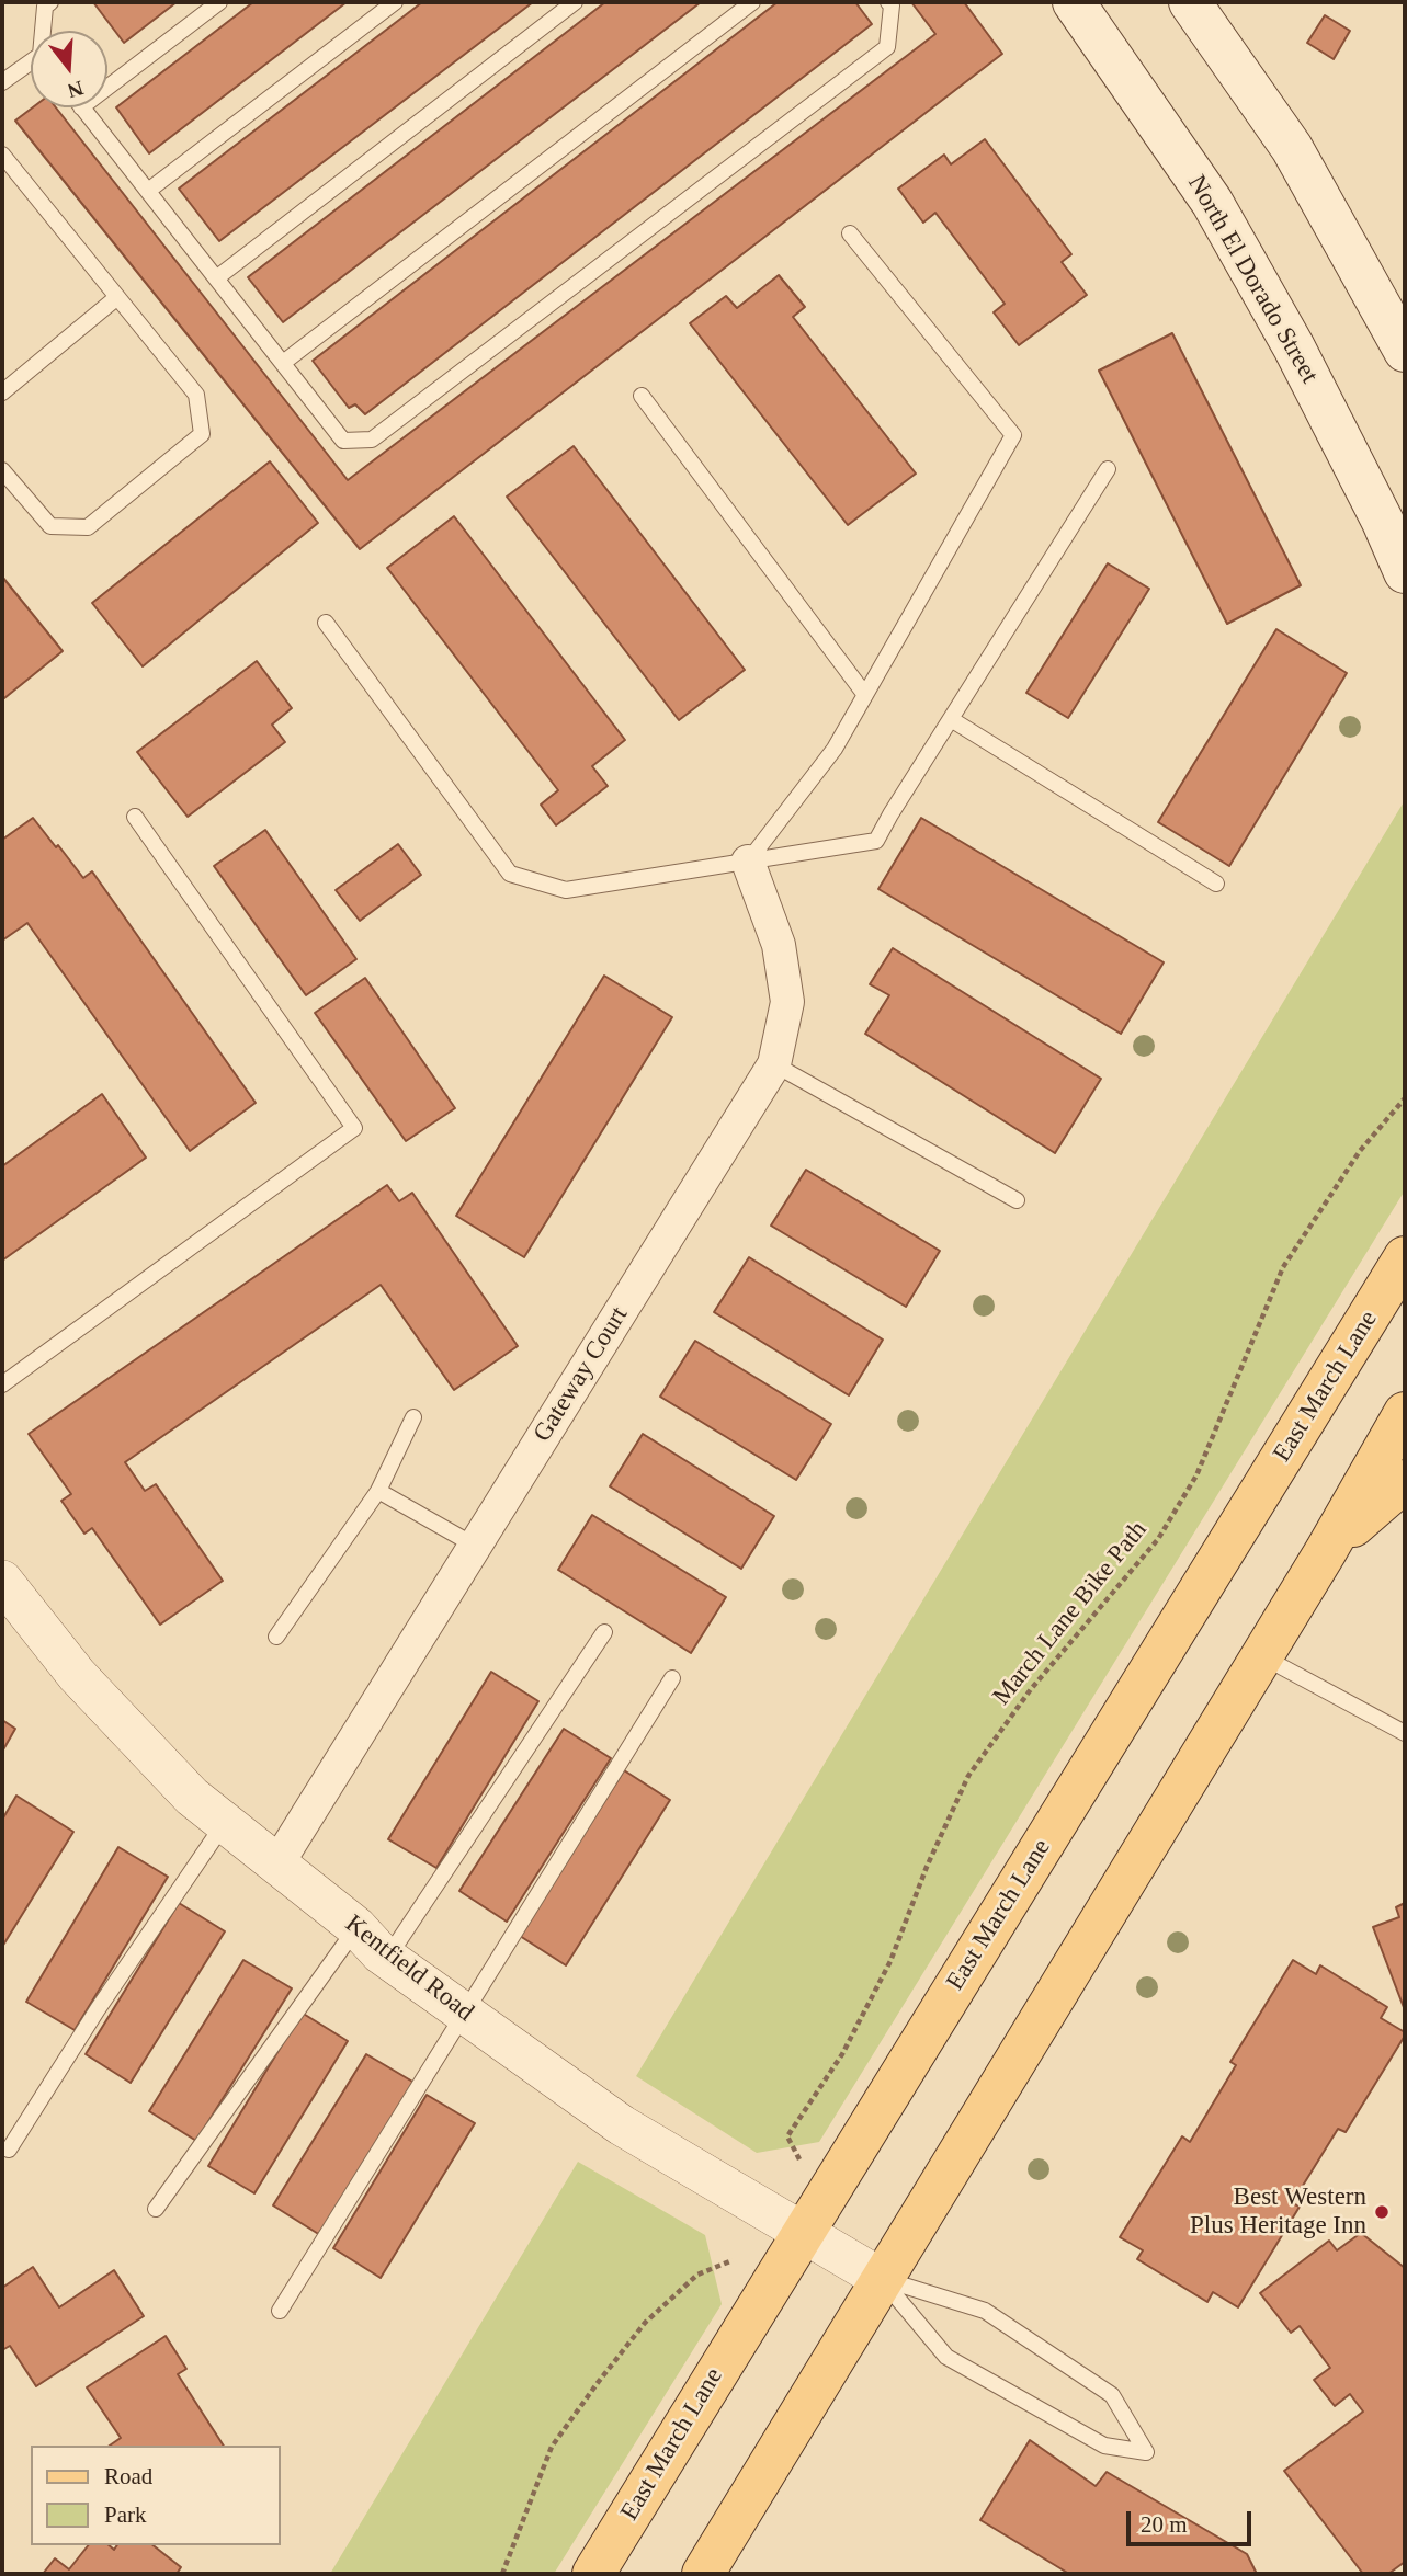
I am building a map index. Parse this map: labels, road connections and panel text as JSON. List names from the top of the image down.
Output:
{
  "streets": {
    "main road": ["North El Dorado Street", "East March Lane"],
    "street": ["Gateway Court", "Kentfield Road"],
    "path": ["March Lane Bike Path"]
  },
  "crossings": [
    ["Gateway Court", "Kentfield Road"],
    ["East March Lane", "Kentfield Road"]
  ],
  "places": ["Best Western Plus Heritage Inn"],
  "legend": ["Road", "Park"],
  "scale_bar": "20 m",
  "north": "bottom"
}
